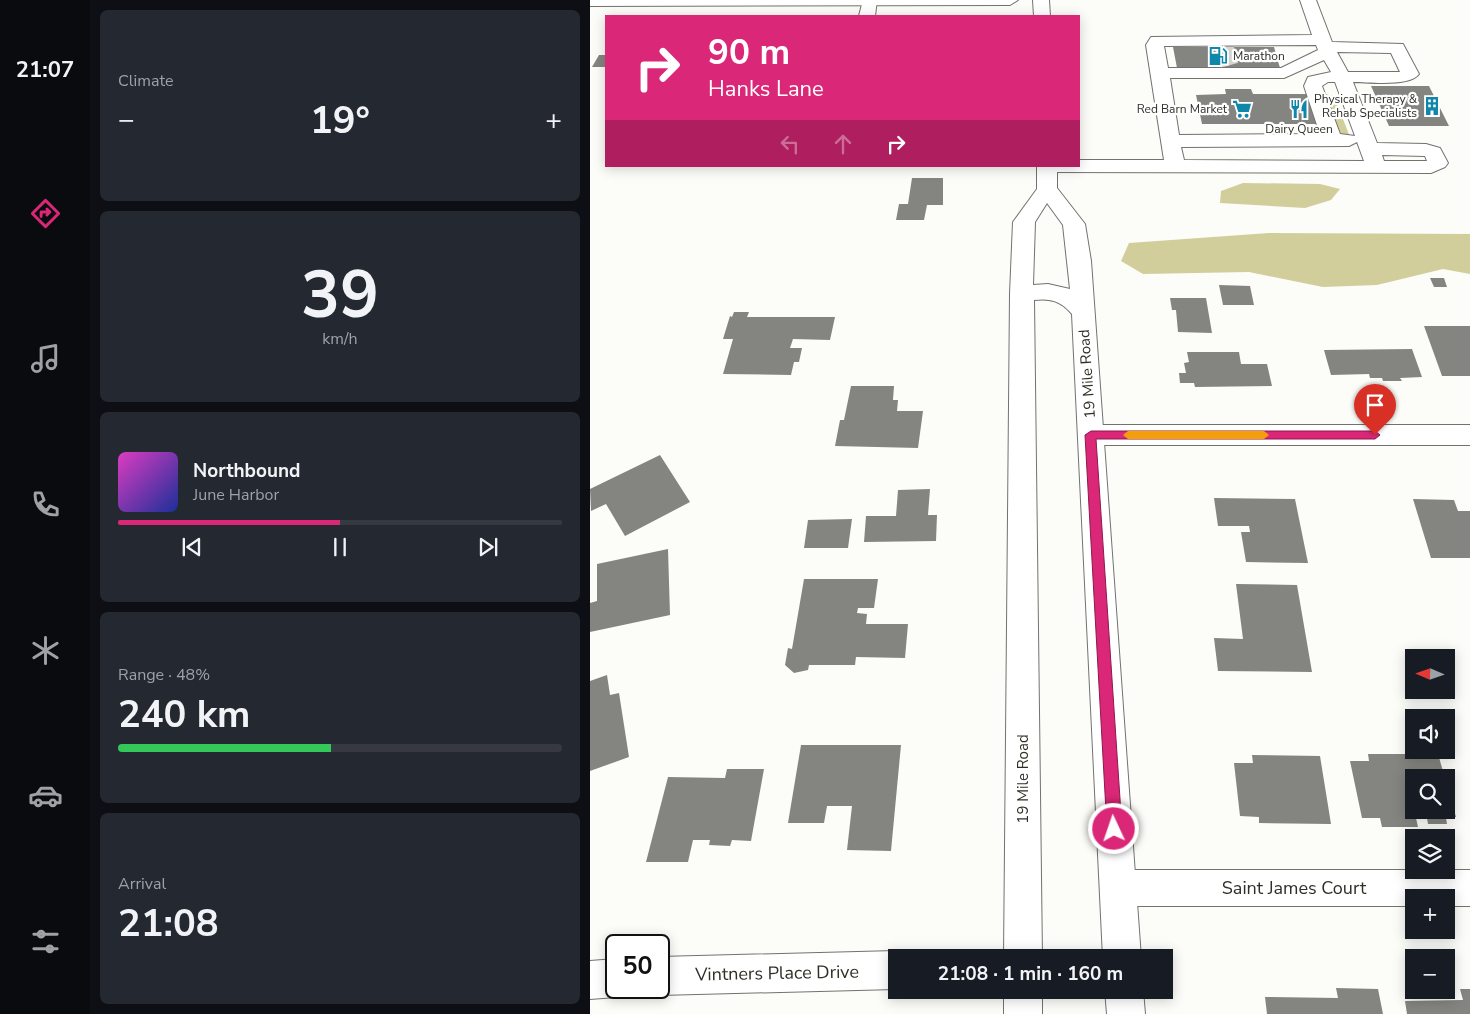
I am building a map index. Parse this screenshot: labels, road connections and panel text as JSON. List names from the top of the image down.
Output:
{
  "streets": {
    "main road": ["19 Mile Road", "Saint James Court", "Vintners Place Drive"]
  },
  "crossings": [
    ["19 Mile Road", "Saint James Court"]
  ],
  "places": {
    "fuel station": ["Marathon"],
    "building": ["Physical Therapy & Rehab Specialists"],
    "supermarket": ["Red Barn Market"],
    "restaurant": ["Dairy Queen"]
  },
  "north": "left",
  "page": {
    "tabs": "21:07",
    "tile": [
      "Climate",
      ["39", "km/h"],
      ["Range · 48%", "240 km"],
      ["Arrival", "21:08"]
    ],
    "turn": ["90 m", "Hanks Lane"],
    "heat": ["−", "19°", "+"],
    "song": ["Northbound", "June Harbor"],
    "map_buttons": ["+", "−"],
    "limit": "50",
    "trip": "21:08 · 1 min · 160 m"
  }
}
